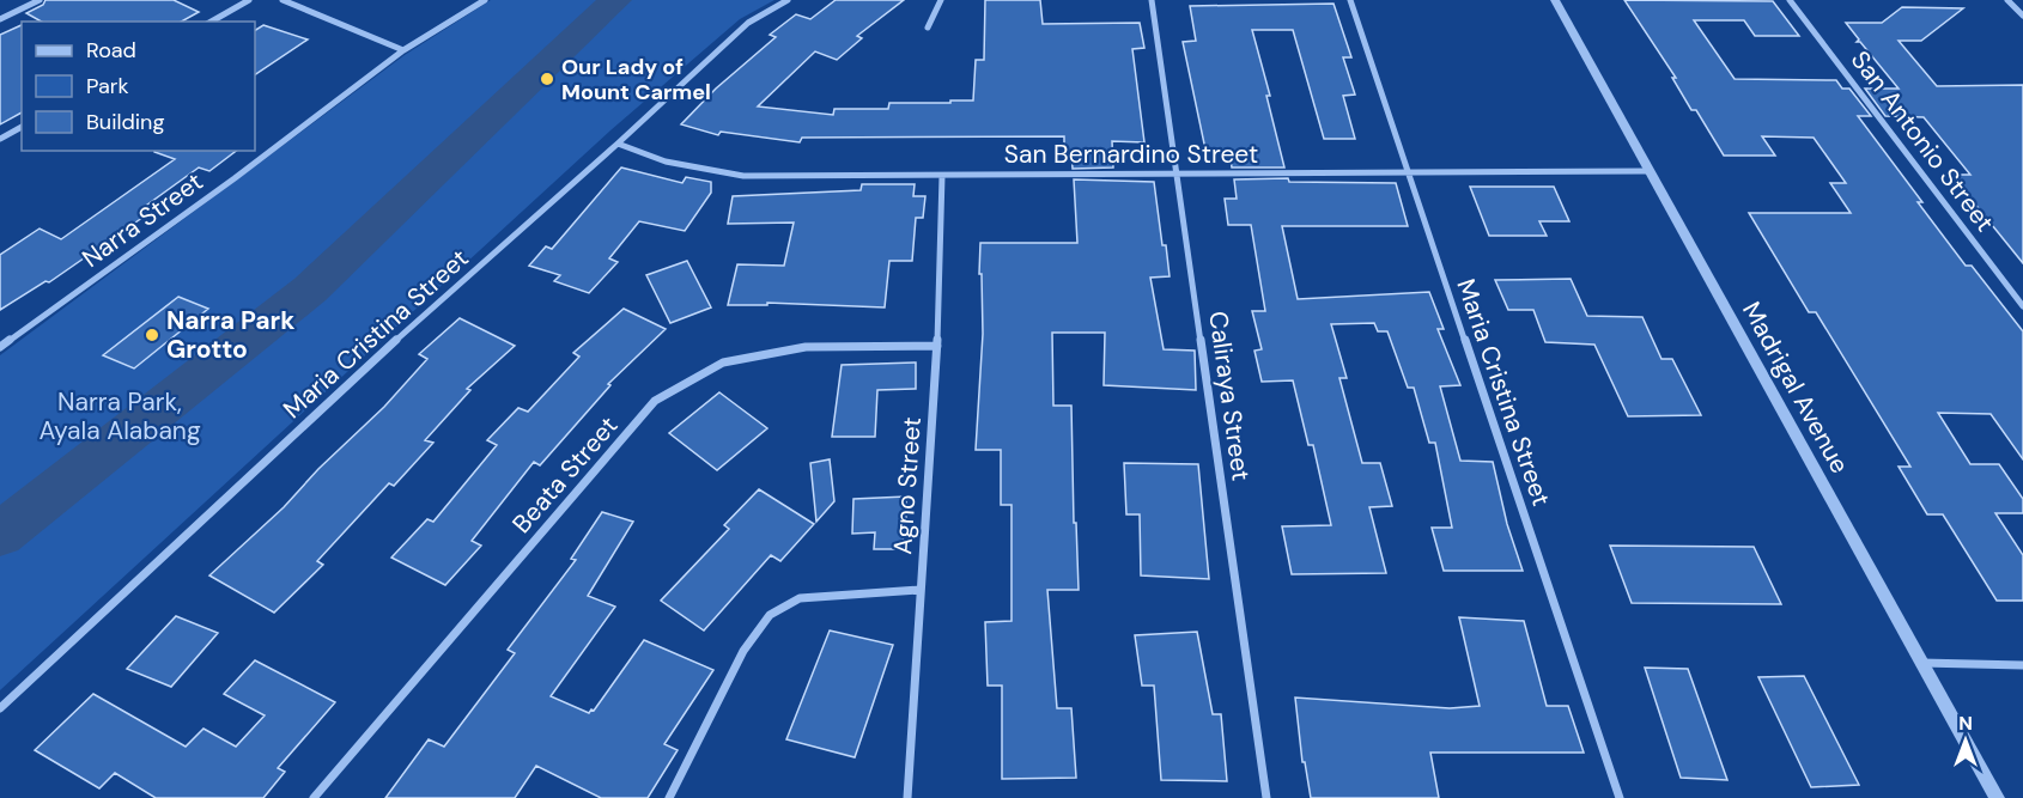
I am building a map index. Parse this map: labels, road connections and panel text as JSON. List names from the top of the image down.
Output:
{
  "streets": {
    "street": [
      "San Antonio Street",
      "San Bernardino Street",
      "Narra Street",
      "Maria Cristina Street",
      "Madrigal Avenue",
      "Caliraya Street",
      "Beata Street",
      "Agno Street"
    ]
  },
  "crossings": [
    ["San Bernardino Street", "Maria Cristina Street"],
    ["San Bernardino Street", "Madrigal Avenue"],
    ["San Bernardino Street", "Caliraya Street"],
    ["San Bernardino Street", "Agno Street"],
    ["Beata Street", "Agno Street"]
  ],
  "parks": ["Narra Park, Ayala Alabang"],
  "places": ["Our Lady of Mount Carmel", "Narra Park Grotto"],
  "legend": ["Road", "Park", "Building"],
  "north": "top"
}
